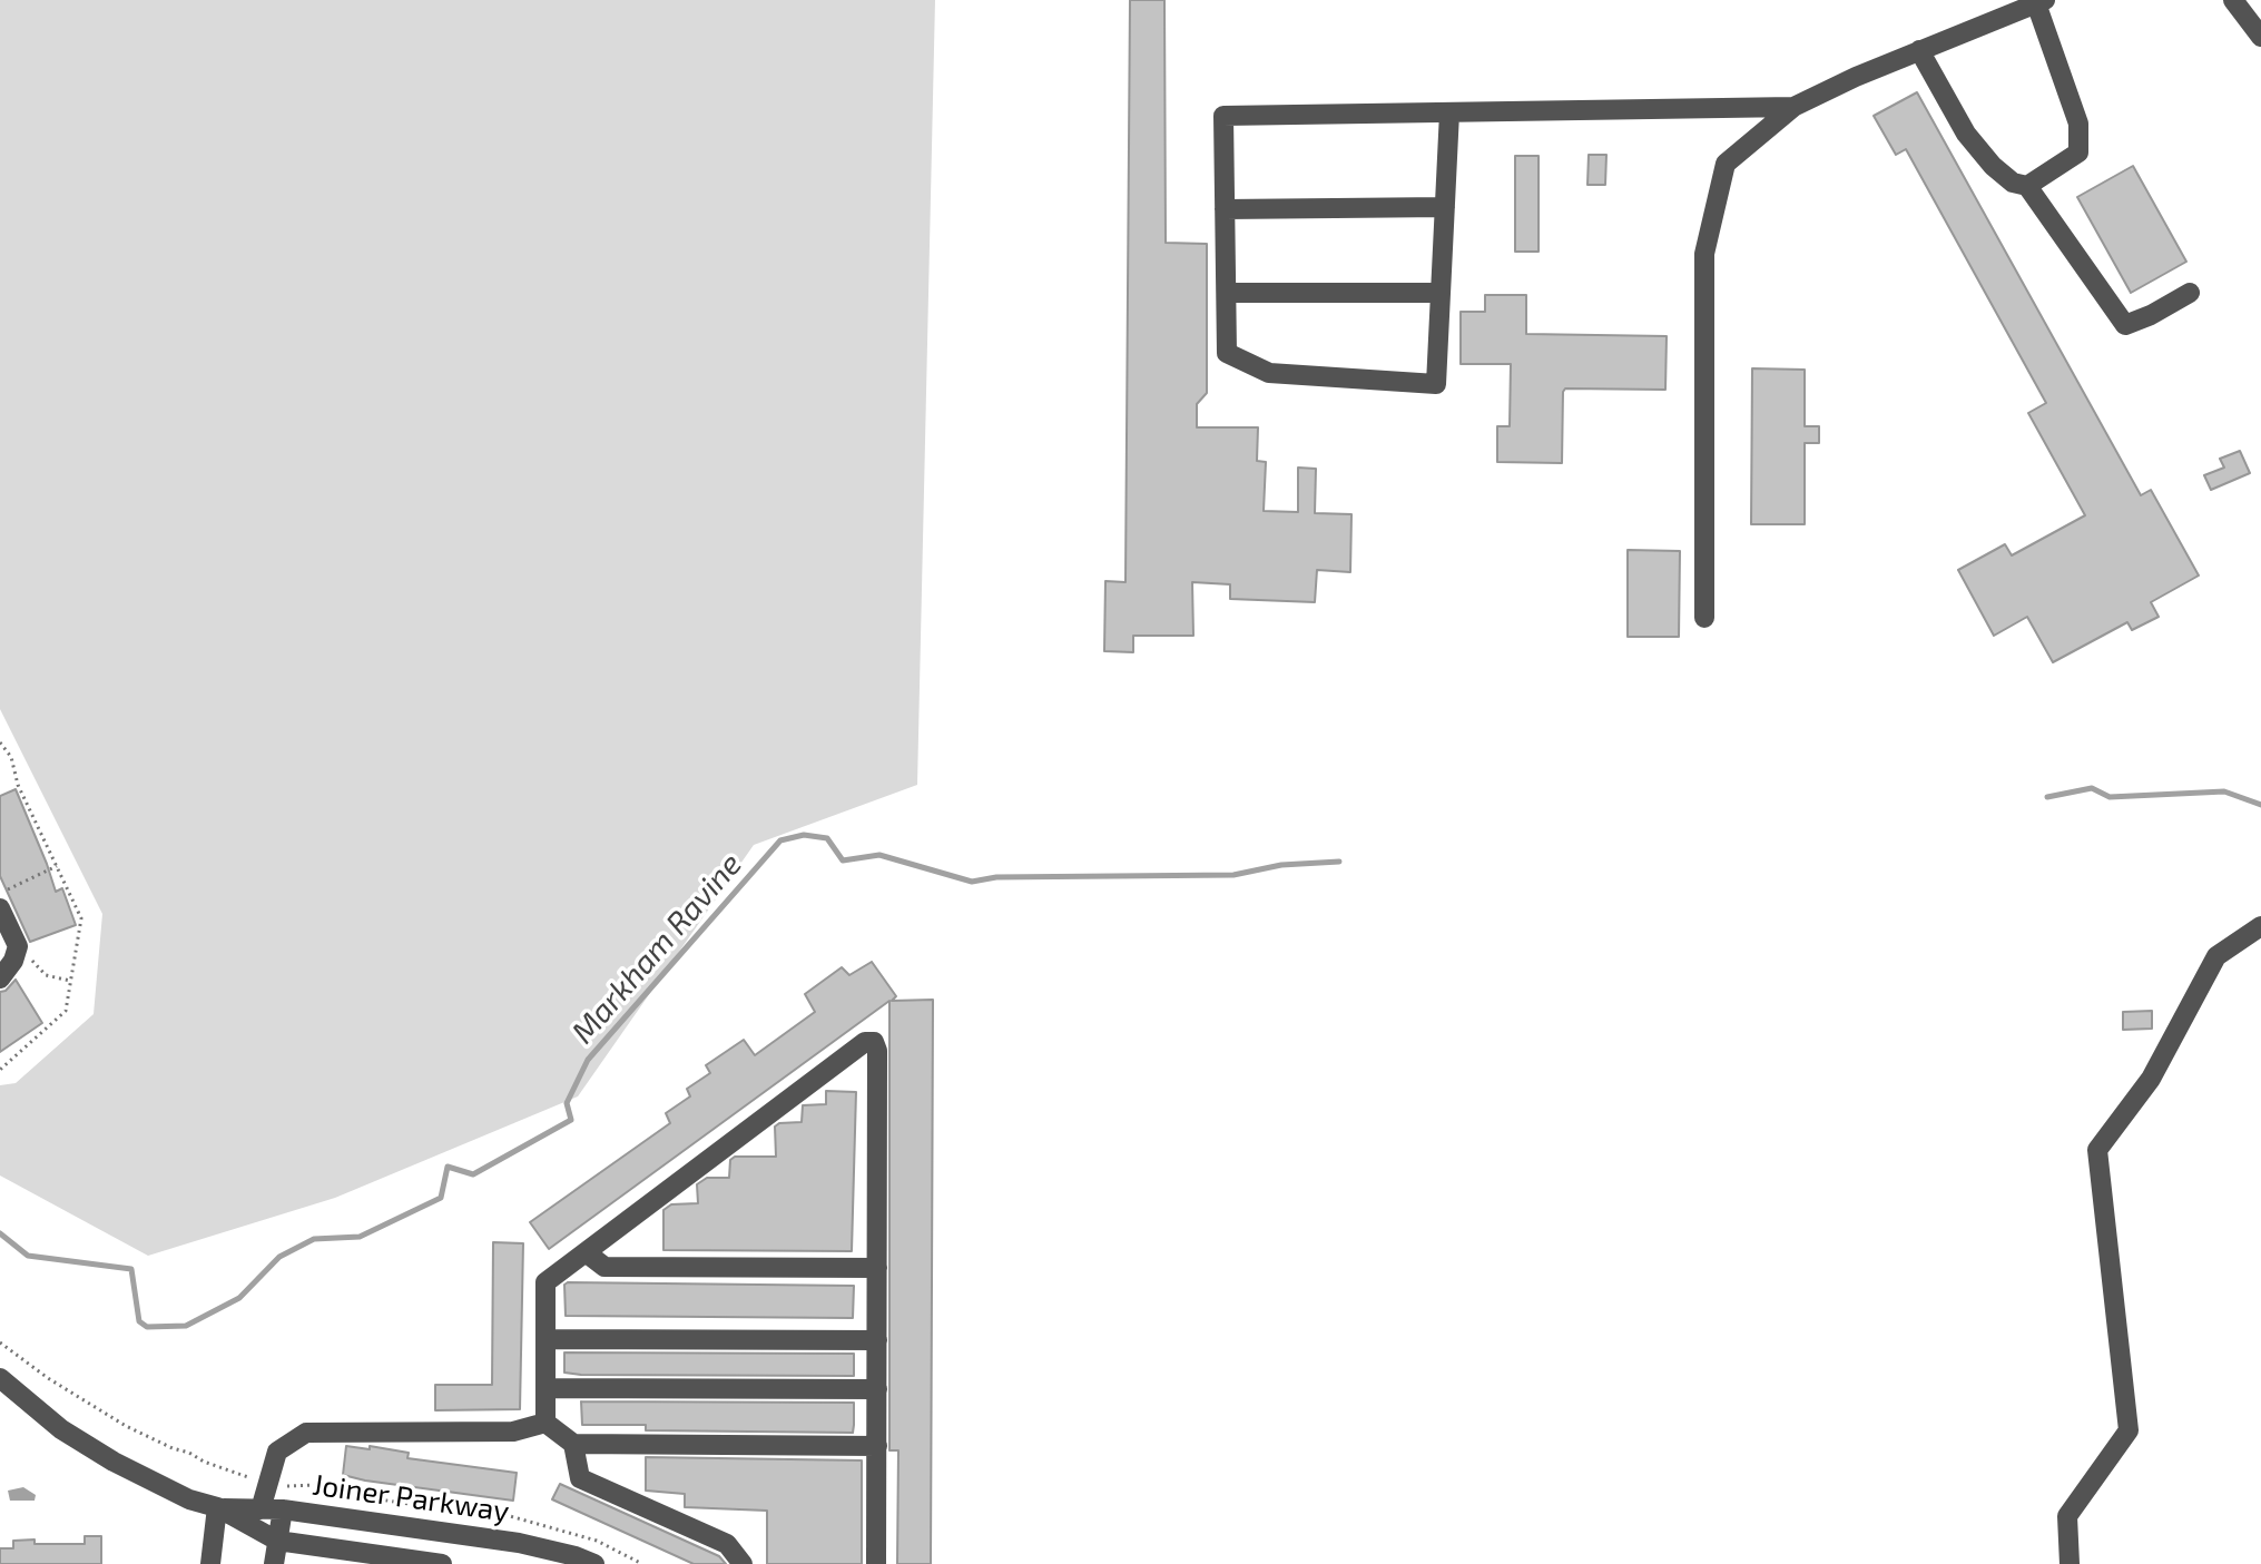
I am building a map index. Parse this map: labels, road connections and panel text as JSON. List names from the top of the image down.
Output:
{
  "streets": {
    "street": ["Joiner Parkway"]
  },
  "water": ["Markham Ravine"]
}
